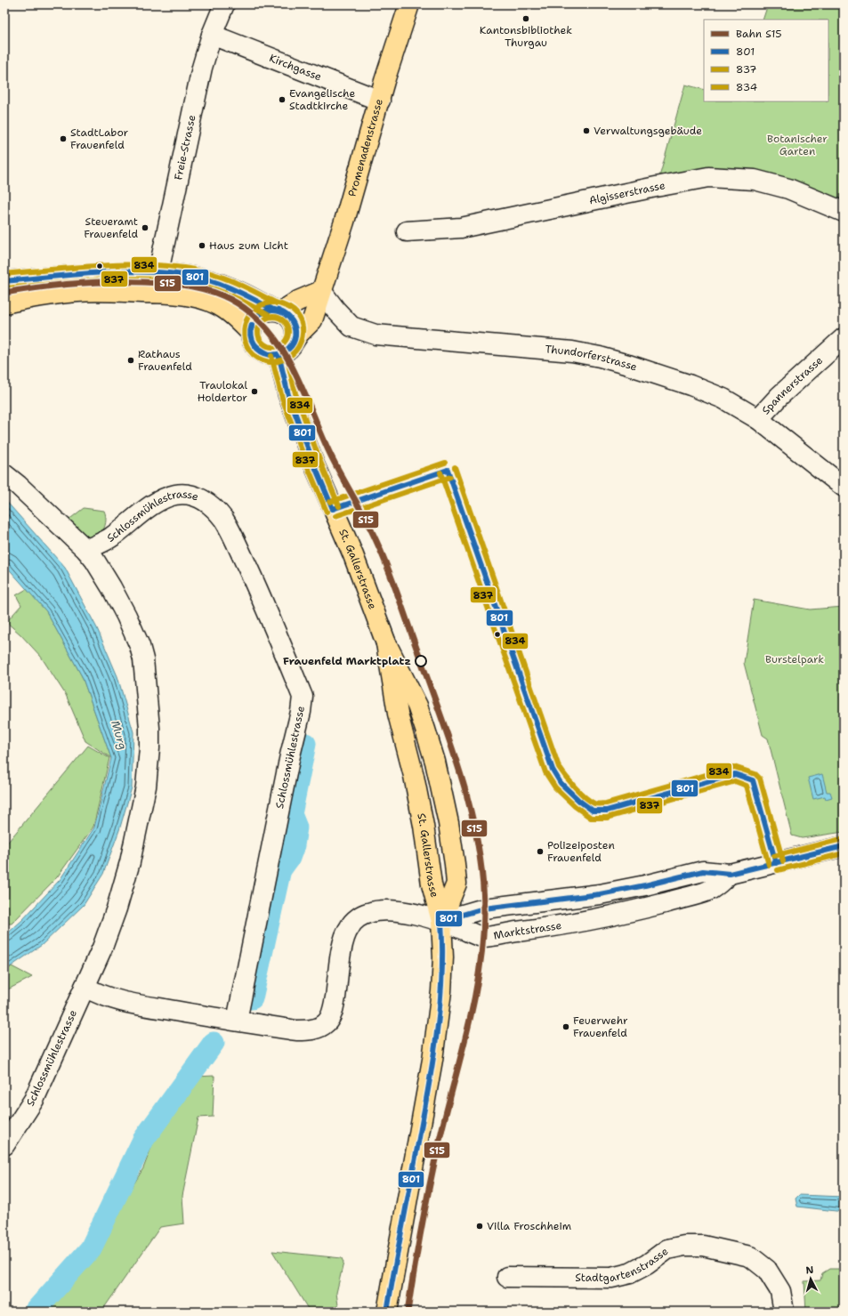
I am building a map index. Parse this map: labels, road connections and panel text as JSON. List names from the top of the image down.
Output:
{
  "streets": {
    "main road": ["Promenadenstrasse", "St. Gallerstrasse"],
    "street": [
      "Kirchgasse",
      "Freie-Strasse",
      "Algisserstrasse",
      "Thundorferstrasse",
      "Spannerstrasse",
      "Schlossmühlestrasse",
      "Marktstrasse",
      "Stadtgartenstrasse"
    ]
  },
  "crossings": [
    ["Kirchgasse", "Freie-Strasse"],
    ["Kirchgasse", "Promenadenstrasse"],
    ["Promenadenstrasse", "Thundorferstrasse"],
    ["Promenadenstrasse", "St. Gallerstrasse"],
    ["Thundorferstrasse", "Spannerstrasse"],
    ["St. Gallerstrasse", "Marktstrasse"]
  ],
  "water": ["Murg"],
  "parks": ["Botanischer Garten", "Burstelpark"],
  "places": [
    "Kantonsbibliothek Thurgau",
    "Evangelische Stadtkirche",
    "Verwaltungsgebäude",
    "StadtLabor Frauenfeld",
    "Steueramt Frauenfeld",
    "Haus zum Licht",
    "Rathaus Frauenfeld",
    "Traulokal Holdertor",
    "Frauenfeld Marktplatz",
    "Polizeiposten Frauenfeld",
    "Feuerwehr Frauenfeld",
    "Villa Froschheim"
  ],
  "lines": [
    "transit line 834",
    "transit line 801",
    "transit line 837",
    "rail line S15"
  ],
  "legend": [
    "Bahn S15",
    "801",
    "837",
    "834"
  ],
  "north": "top"
}
